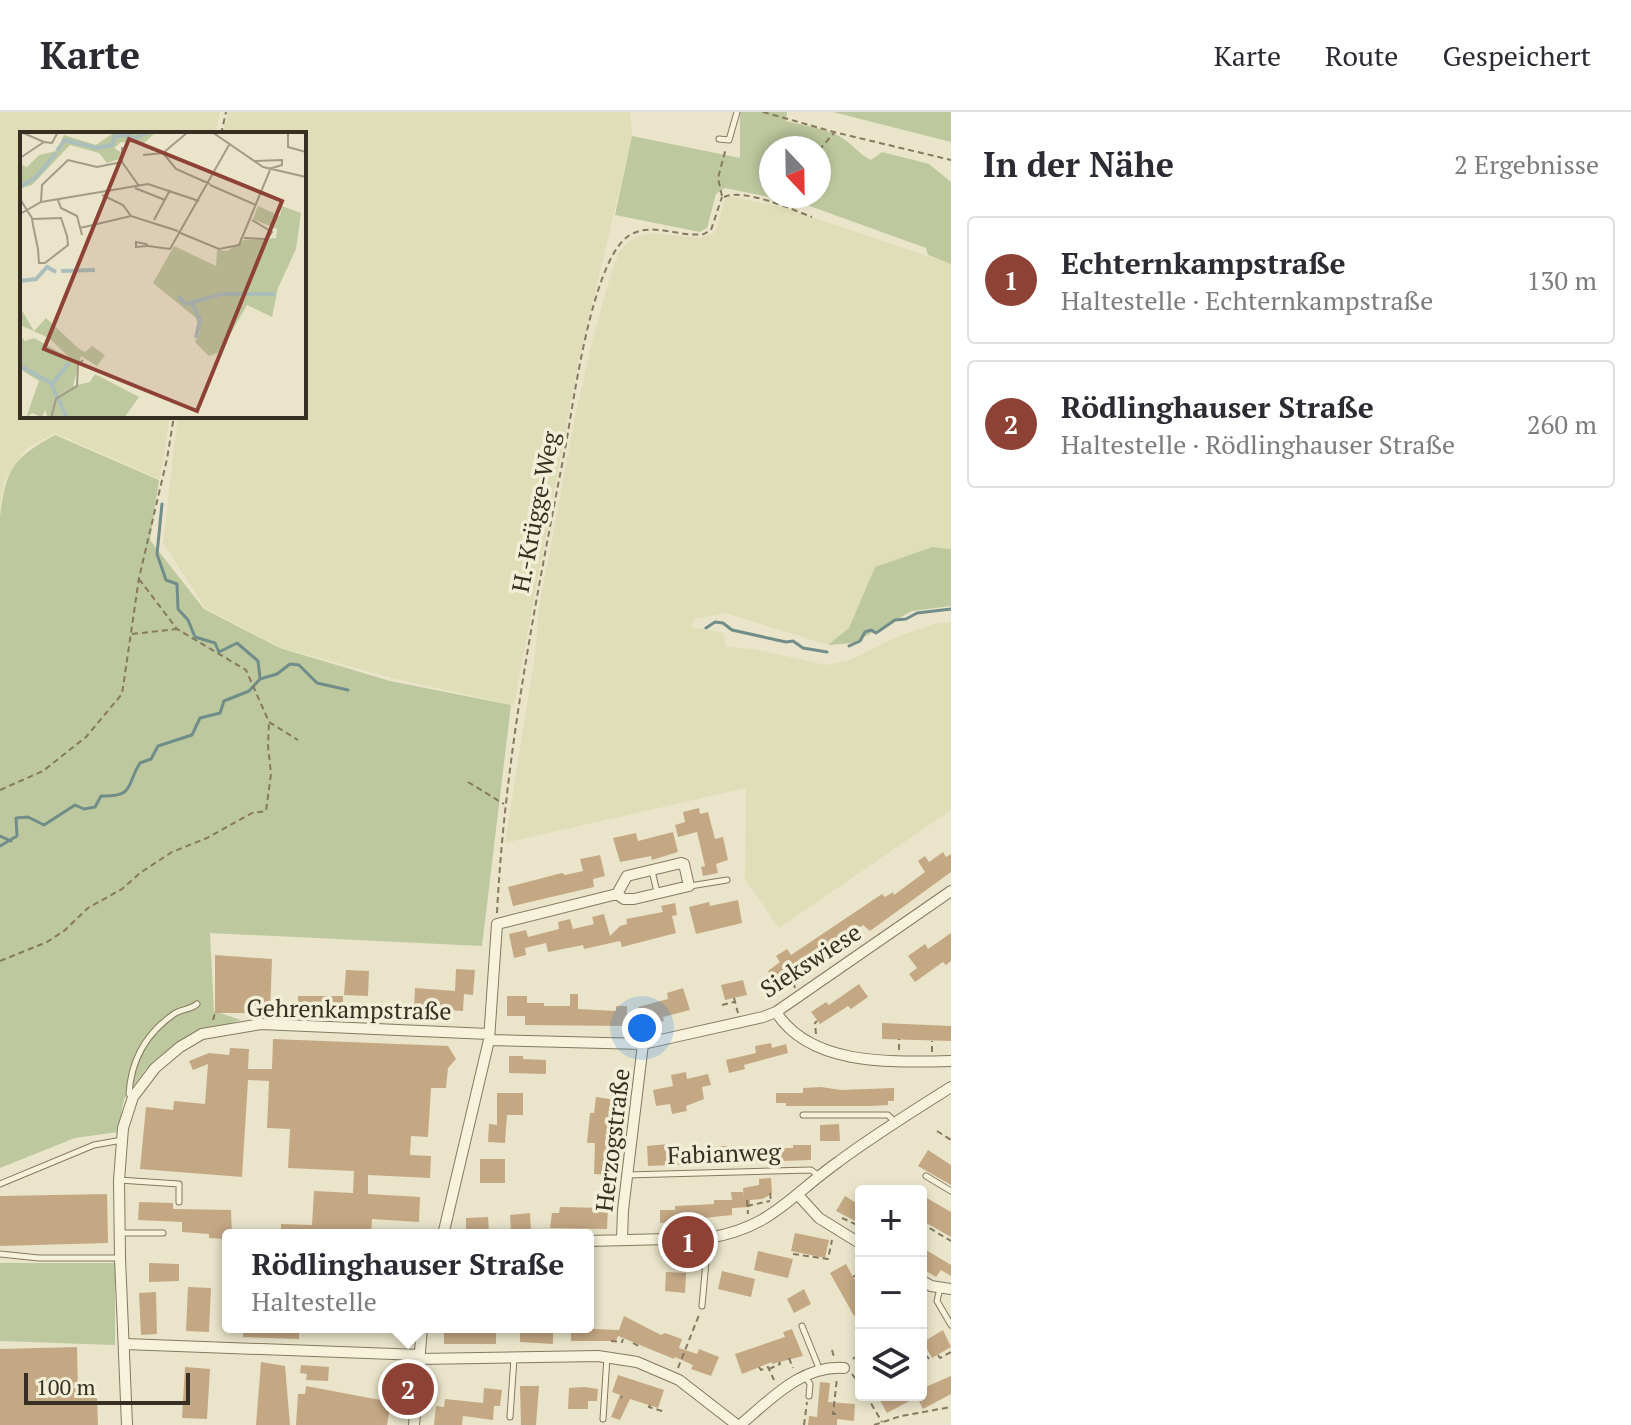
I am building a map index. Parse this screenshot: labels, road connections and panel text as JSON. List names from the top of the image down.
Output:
{
  "streets": {
    "street": ["Siekswiese", "Gehrenkampstraße", "Herzogstraße"],
    "lane": ["Fabianweg"],
    "path": ["H.-Krügge-Weg"]
  },
  "crossings": [
    ["Siekswiese", "Gehrenkampstraße"],
    ["Siekswiese", "Herzogstraße"],
    ["Herzogstraße", "Fabianweg"]
  ],
  "scale_bar": "100 m",
  "north": "bottom",
  "page": {
    "header": "Karte",
    "nav": ["Karte", "Route", "Gespeichert"],
    "heading": ["In der Nähe", "2 Ergebnisse"],
    "list": [
      {
        "mark": "1",
        "name": "Echternkampstraße",
        "note": "Haltestelle · Echternkampstraße",
        "value": "130 m"
      },
      {
        "mark": "2",
        "name": "Rödlinghauser Straße",
        "note": "Haltestelle · Rödlinghauser Straße",
        "value": "260 m"
      }
    ],
    "map_buttons": ["+", "−"],
    "pins": ["1", "2"],
    "popup": ["Rödlinghauser Straße", "Haltestelle"],
    "scale": "100 m"
  }
}
